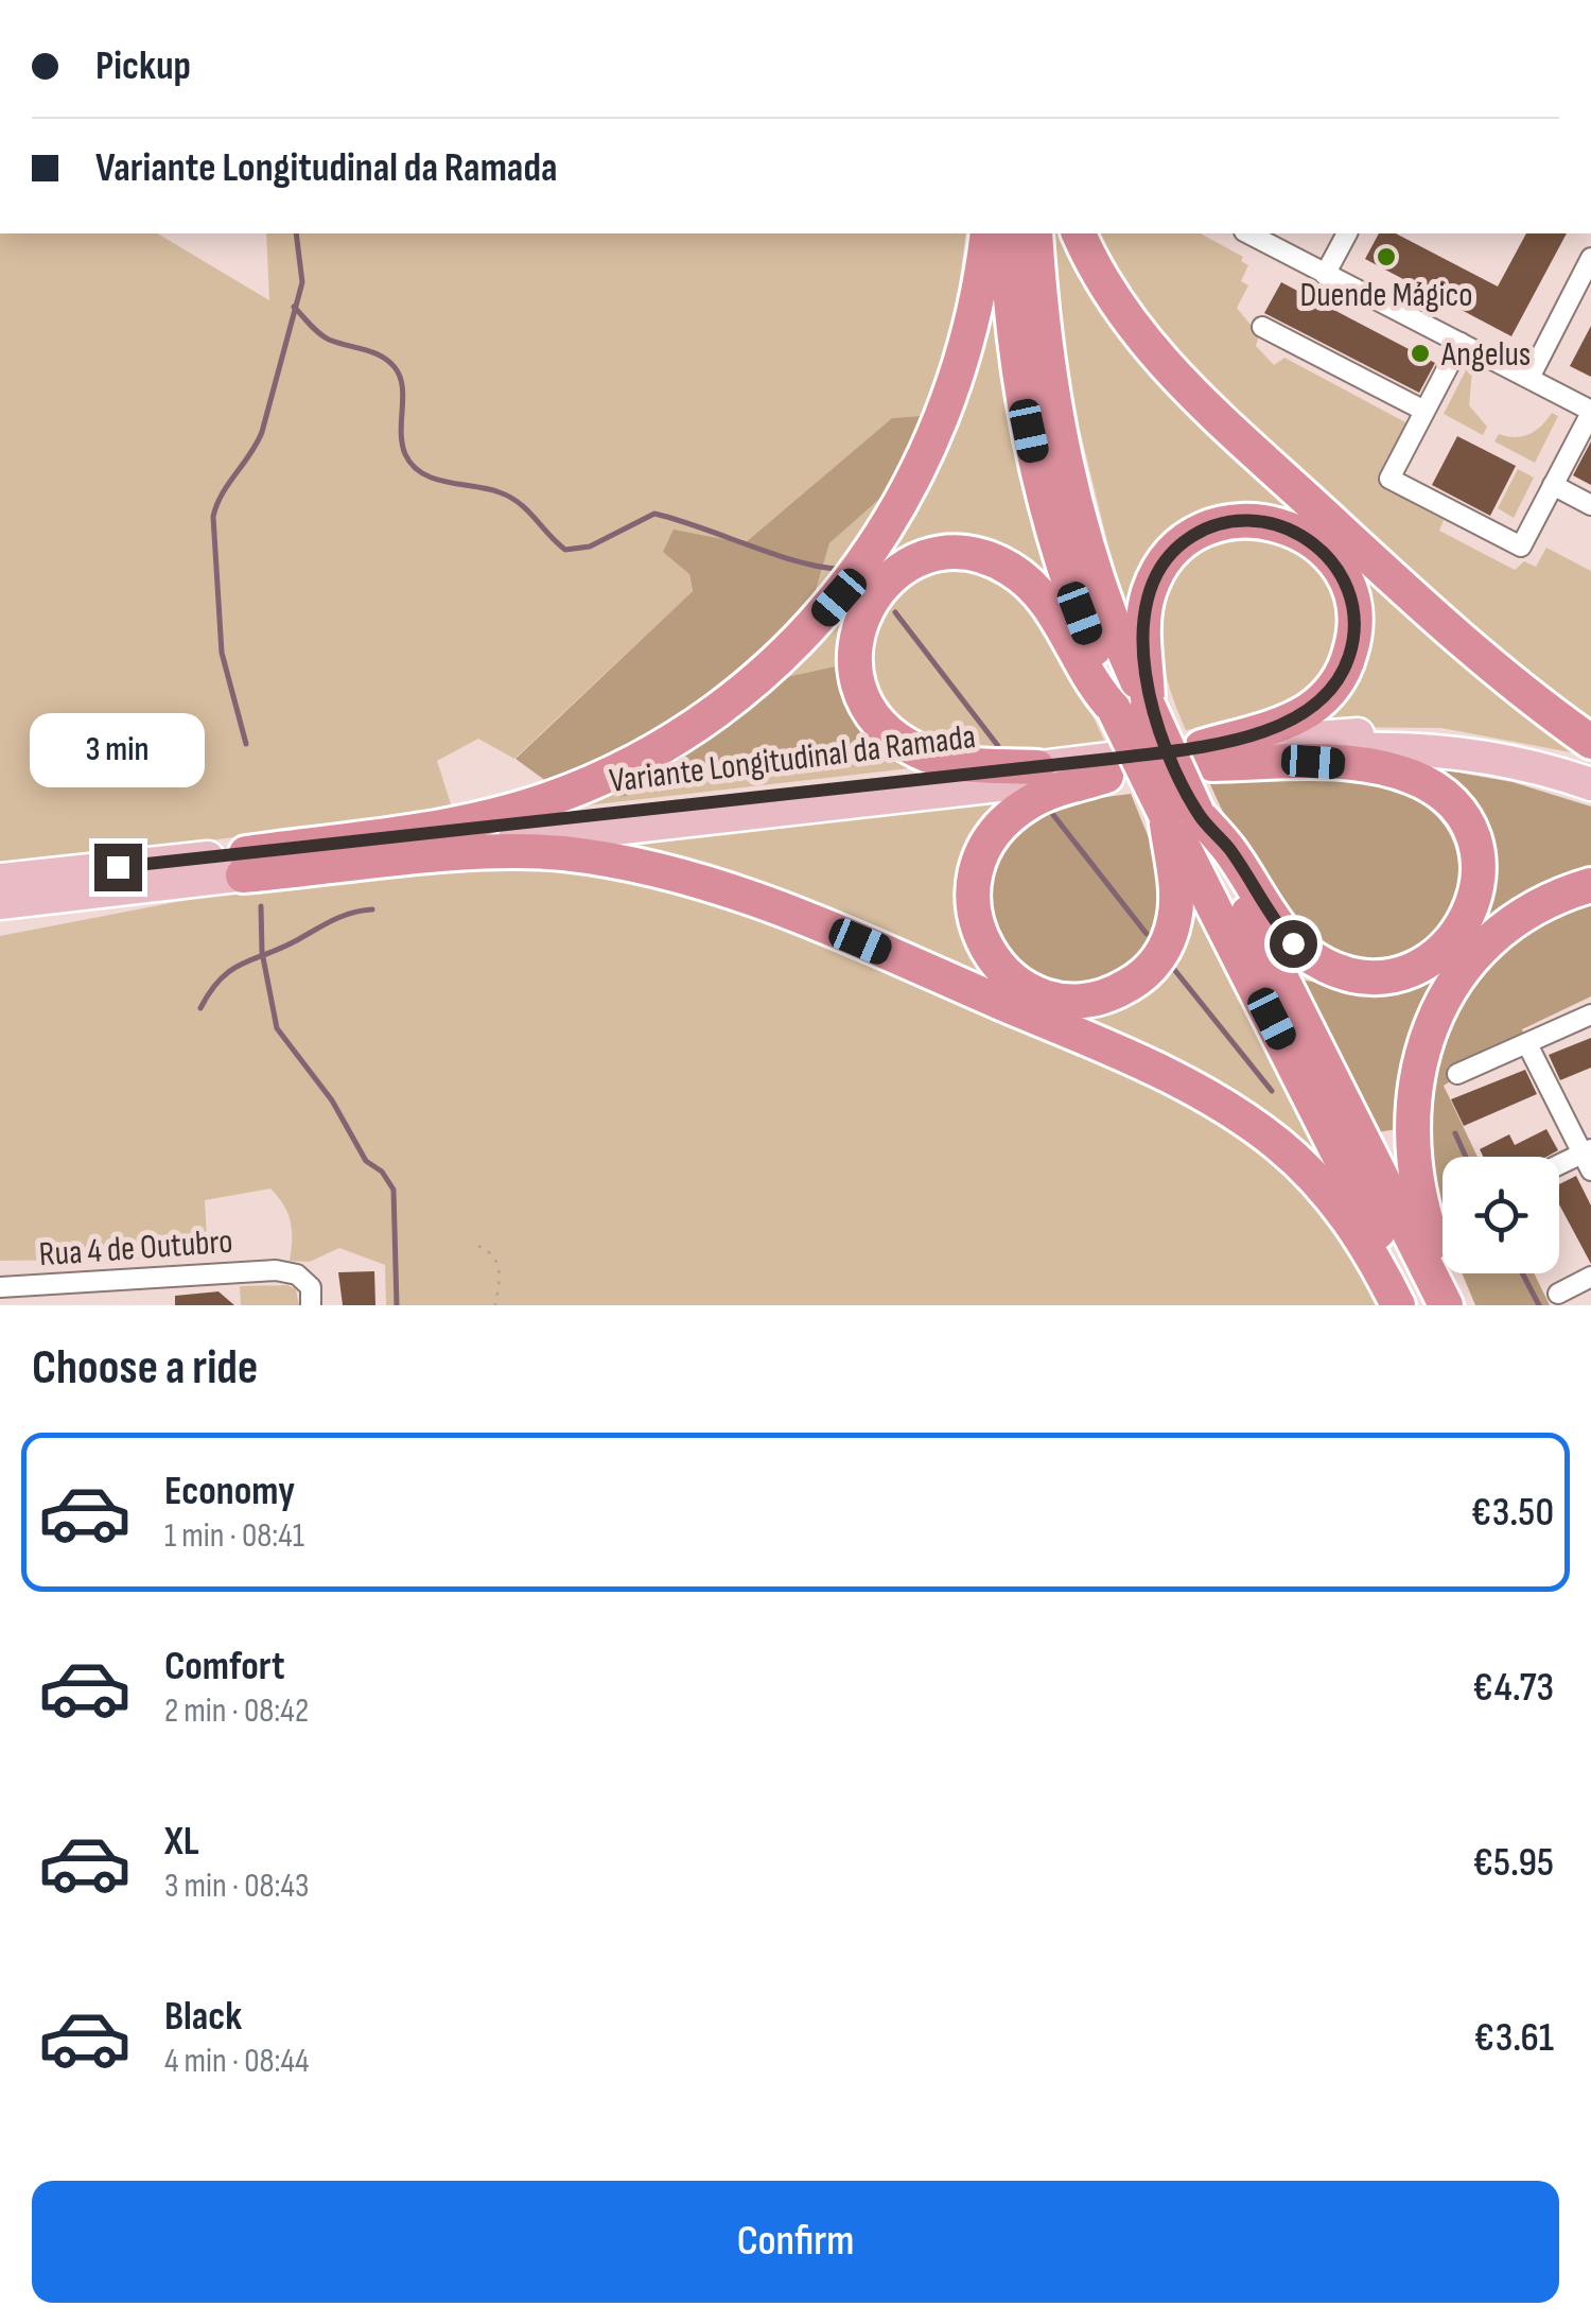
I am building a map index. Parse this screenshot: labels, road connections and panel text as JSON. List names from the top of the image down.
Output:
{
  "streets": {
    "main road": ["Variante Longitudinal da Ramada"],
    "street": ["Rua 4 de Outubro"]
  },
  "places": ["Duende Mágico", "Angelus"],
  "page": {
    "banner": ["Pickup", "Variante Longitudinal da Ramada"],
    "bubble": "3 min",
    "heading": "Choose a ride",
    "list": [
      {
        "name": "Economy",
        "note": "1 min · 08:41",
        "value": "€3.50"
      },
      {
        "name": "Comfort",
        "note": "2 min · 08:42",
        "value": "€4.73"
      },
      {
        "name": "XL",
        "note": "3 min · 08:43",
        "value": "€5.95"
      },
      {
        "name": "Black",
        "note": "4 min · 08:44",
        "value": "€3.61"
      }
    ],
    "buttons": "Confirm"
  }
}
